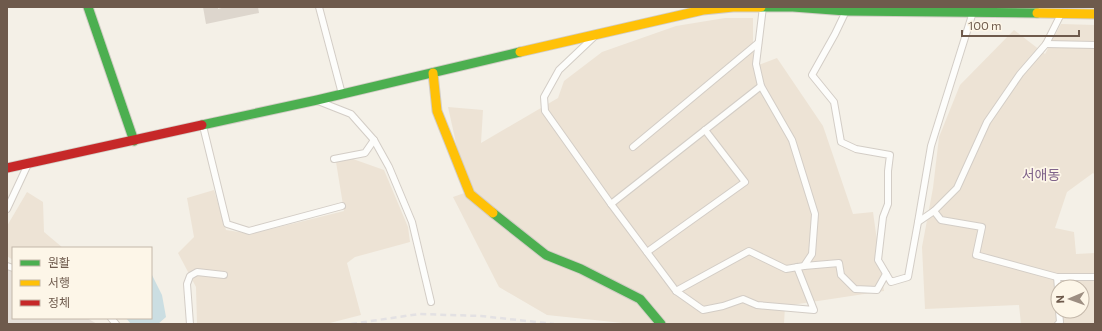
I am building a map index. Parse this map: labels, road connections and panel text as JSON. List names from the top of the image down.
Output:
{
  "districts": ["서애동"],
  "legend": ["원활", "서행", "정체"],
  "scale_bar": "100 m",
  "north": "left"
}
